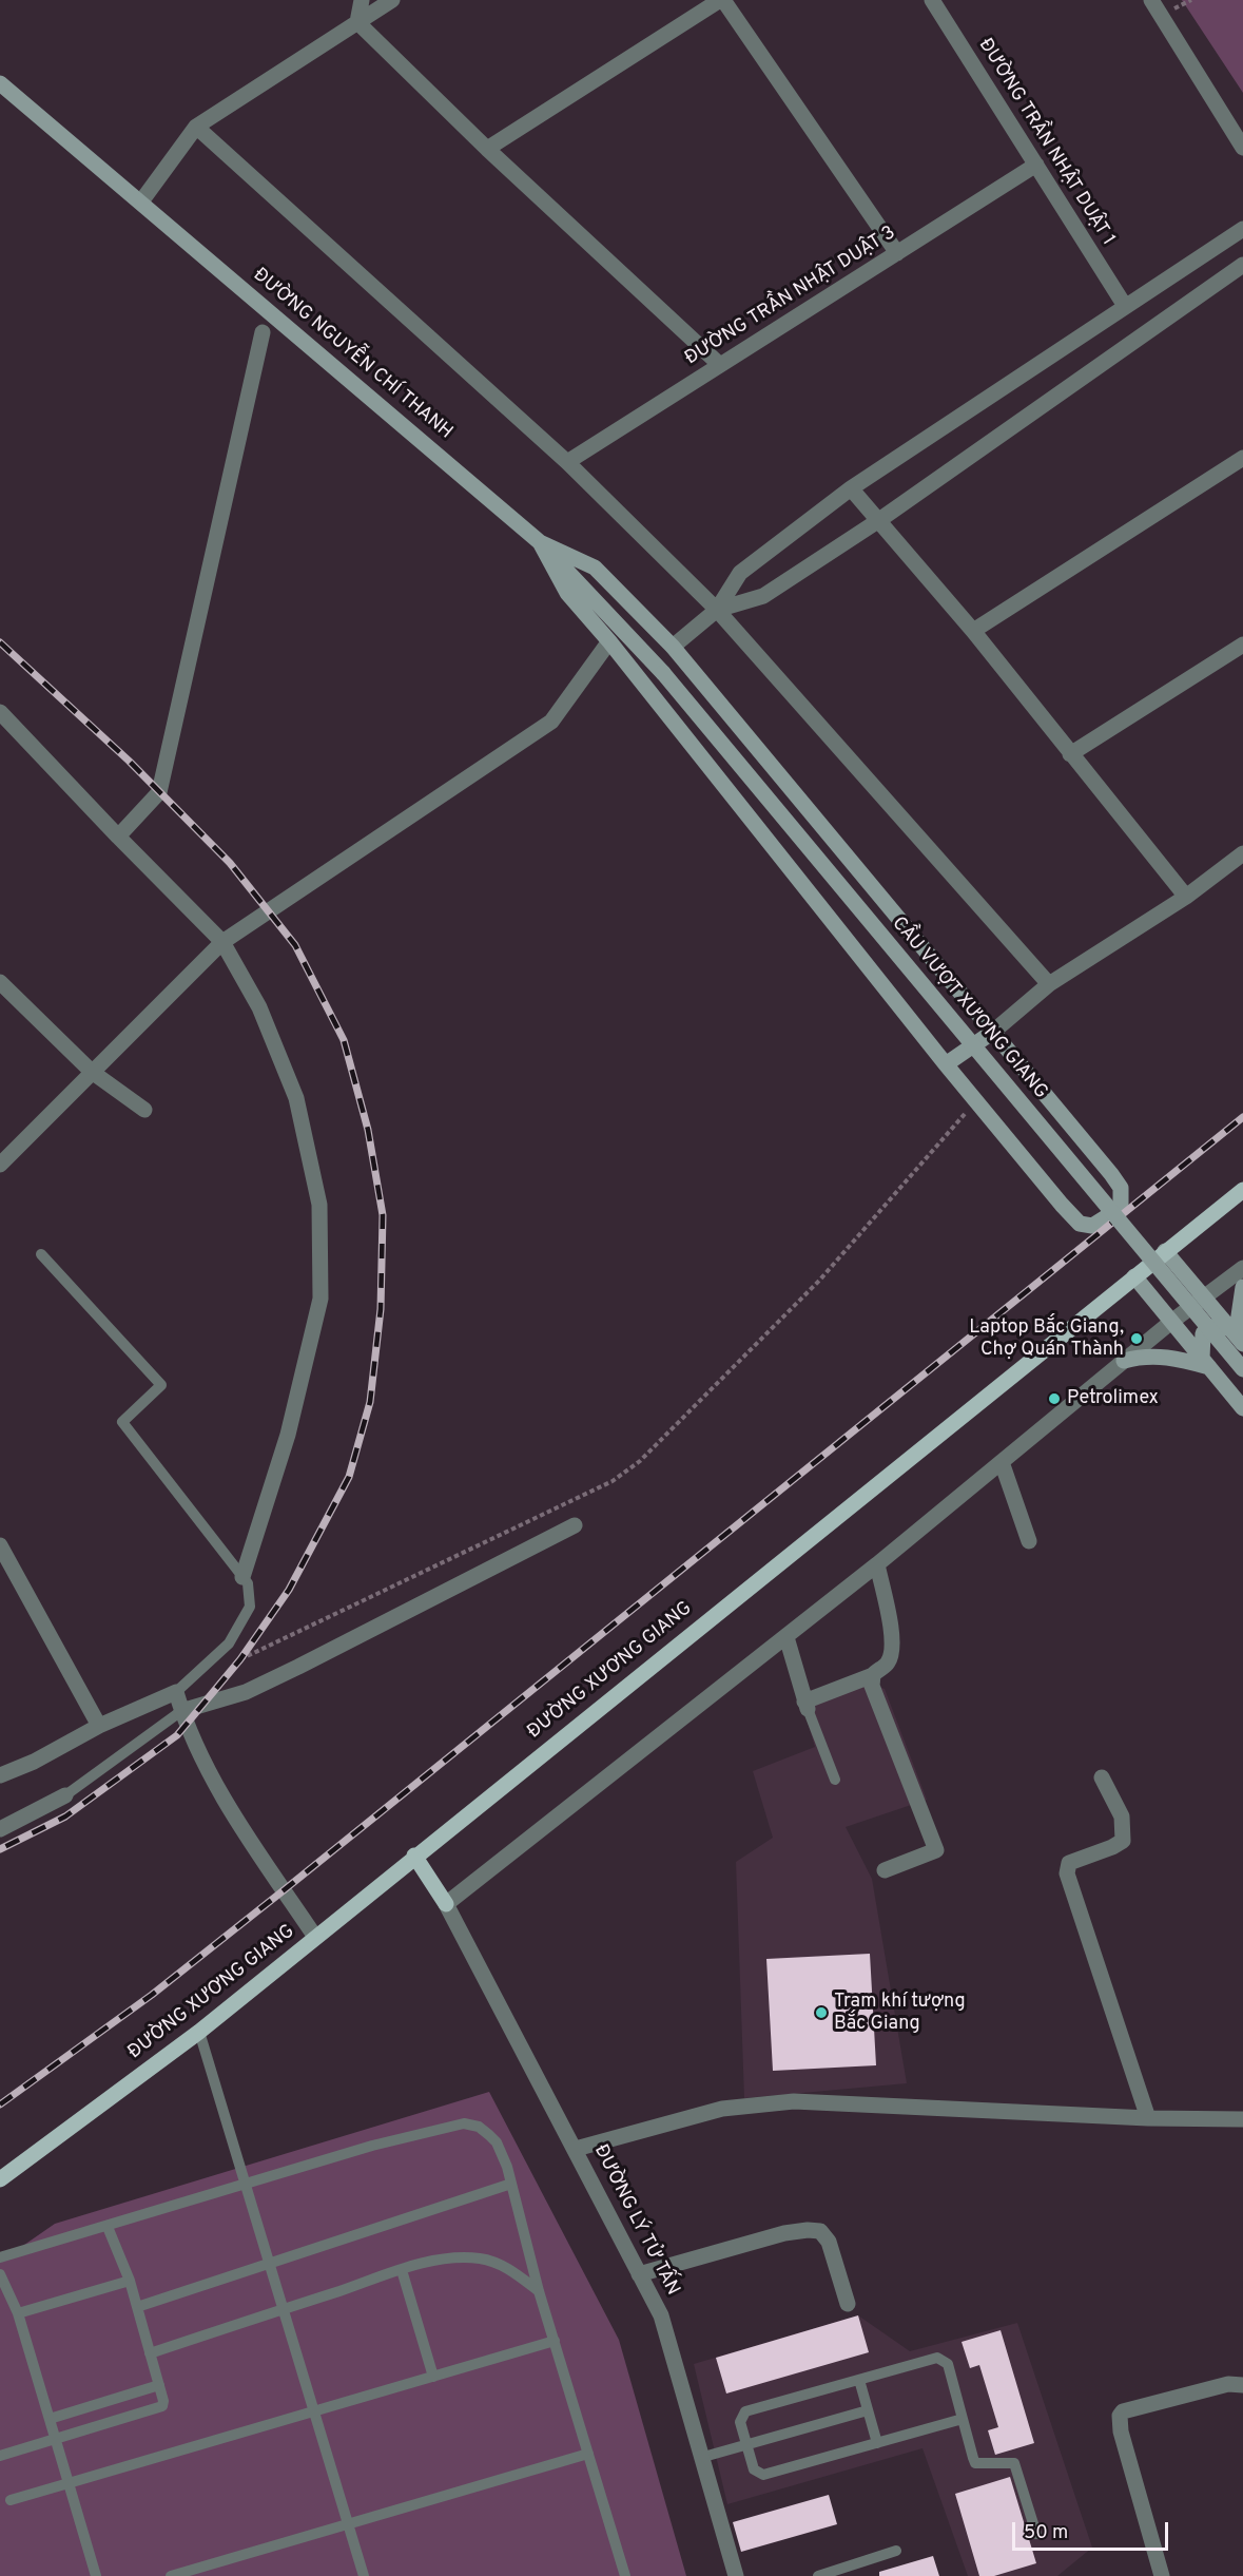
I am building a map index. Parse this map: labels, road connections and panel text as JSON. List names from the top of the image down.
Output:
{
  "streets": {
    "main road": ["ĐƯỜNG XƯƠNG GIANG"],
    "street": [
      "ĐƯỜNG TRẦN NHẬT DUẬT 1",
      "ĐƯỜNG TRẦN NHẬT DUẬT 3",
      "ĐƯỜNG NGUYỄN CHÍ THANH",
      "CẦU VƯỢT XƯƠNG GIANG",
      "ĐƯỜNG LÝ TỬ TẤN"
    ]
  },
  "crossings": [
    ["ĐƯỜNG TRẦN NHẬT DUẬT 1", "ĐƯỜNG TRẦN NHẬT DUẬT 3"],
    ["ĐƯỜNG NGUYỄN CHÍ THANH", "CẦU VƯỢT XƯƠNG GIANG"]
  ],
  "places": ["Laptop Bắc Giang, Chợ Quán Thành", "Petrolimex", "Trạm khí tượng Bắc Giang"],
  "scale_bar": "50 m"
}
